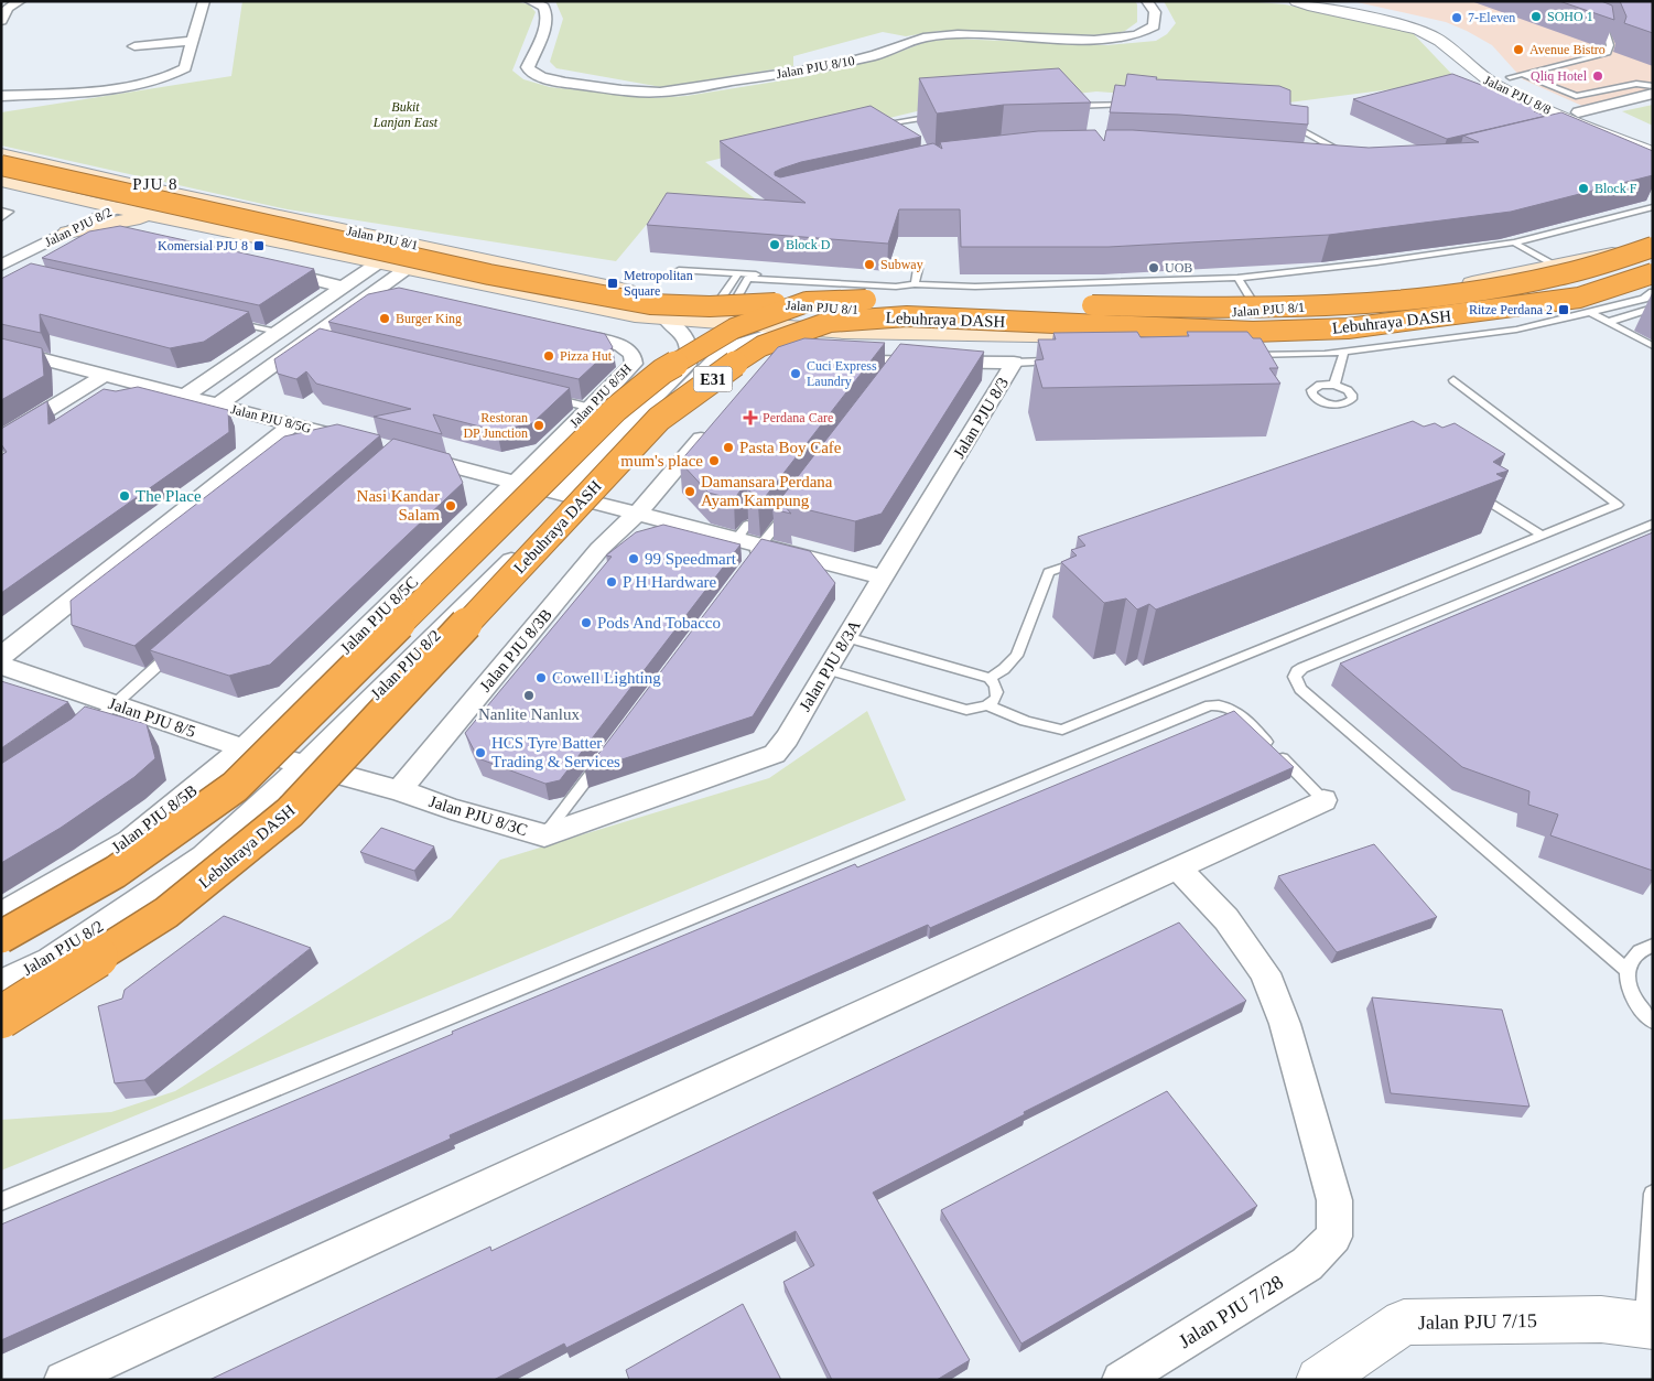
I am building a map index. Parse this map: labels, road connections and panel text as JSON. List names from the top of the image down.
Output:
{
  "streets": {
    "highway": ["Lebuhraya DASH", "E31"],
    "main road": ["Jalan PJU 8/1"],
    "street": [
      "Jalan PJU 8/10",
      "Jalan PJU 8/8",
      "Jalan PJU 8/2",
      "Jalan PJU 8/5H",
      "Jalan PJU 8/3",
      "Jalan PJU 8/5G",
      "Jalan PJU 8/5C",
      "Jalan PJU 8/3B",
      "Jalan PJU 8/3A",
      "Jalan PJU 8/5",
      "Jalan PJU 8/3C",
      "Jalan PJU 8/5B",
      "Jalan PJU 7/28",
      "Jalan PJU 7/15"
    ]
  },
  "crossings": [
    ["Jalan PJU 8/2", "Jalan PJU 8/1"],
    ["Jalan PJU 8/2", "Jalan PJU 8/5"],
    ["Jalan PJU 8/2", "Jalan PJU 8/3C"],
    ["Jalan PJU 8/1", "Lebuhraya DASH"],
    ["Jalan PJU 8/5H", "Jalan PJU 8/5C"],
    ["Jalan PJU 8/3", "Jalan PJU 8/3A"],
    ["Jalan PJU 8/5C", "Jalan PJU 8/5"],
    ["Jalan PJU 8/5C", "Jalan PJU 8/5B"],
    ["Jalan PJU 8/3B", "Jalan PJU 8/3C"],
    ["Jalan PJU 8/3A", "Jalan PJU 8/3C"],
    ["Jalan PJU 8/5", "Jalan PJU 8/3C"],
    ["Jalan PJU 8/5", "Jalan PJU 8/5B"]
  ],
  "districts": ["PJU 8"],
  "parks": ["Bukit Lanjan East"],
  "places": {
    "other": [
      "SOHO 1",
      "7-Eleven",
      "Avenue Bistro",
      "Qliq Hotel",
      "Block F",
      "Block D",
      "Subway",
      "UOB",
      "Burger King",
      "Pizza Hut",
      "Cuci Express Laundry",
      "Restoran DP Junction",
      "Pasta Boy Cafe",
      "mum's place",
      "Damansara Perdana Ayam Kampung",
      "The Place",
      "Nasi Kandar Salam",
      "99 Speedmart",
      "P H Hardware",
      "Pods And Tobacco",
      "Cowell Lighting",
      "Nanlite Nanlux",
      "HCS Tyre Batter Trading & Services"
    ],
    "transit": ["Komersial PJU 8", "Metropolitan Square", "Ritze Perdana 2"],
    "health": ["Perdana Care"]
  }
}
